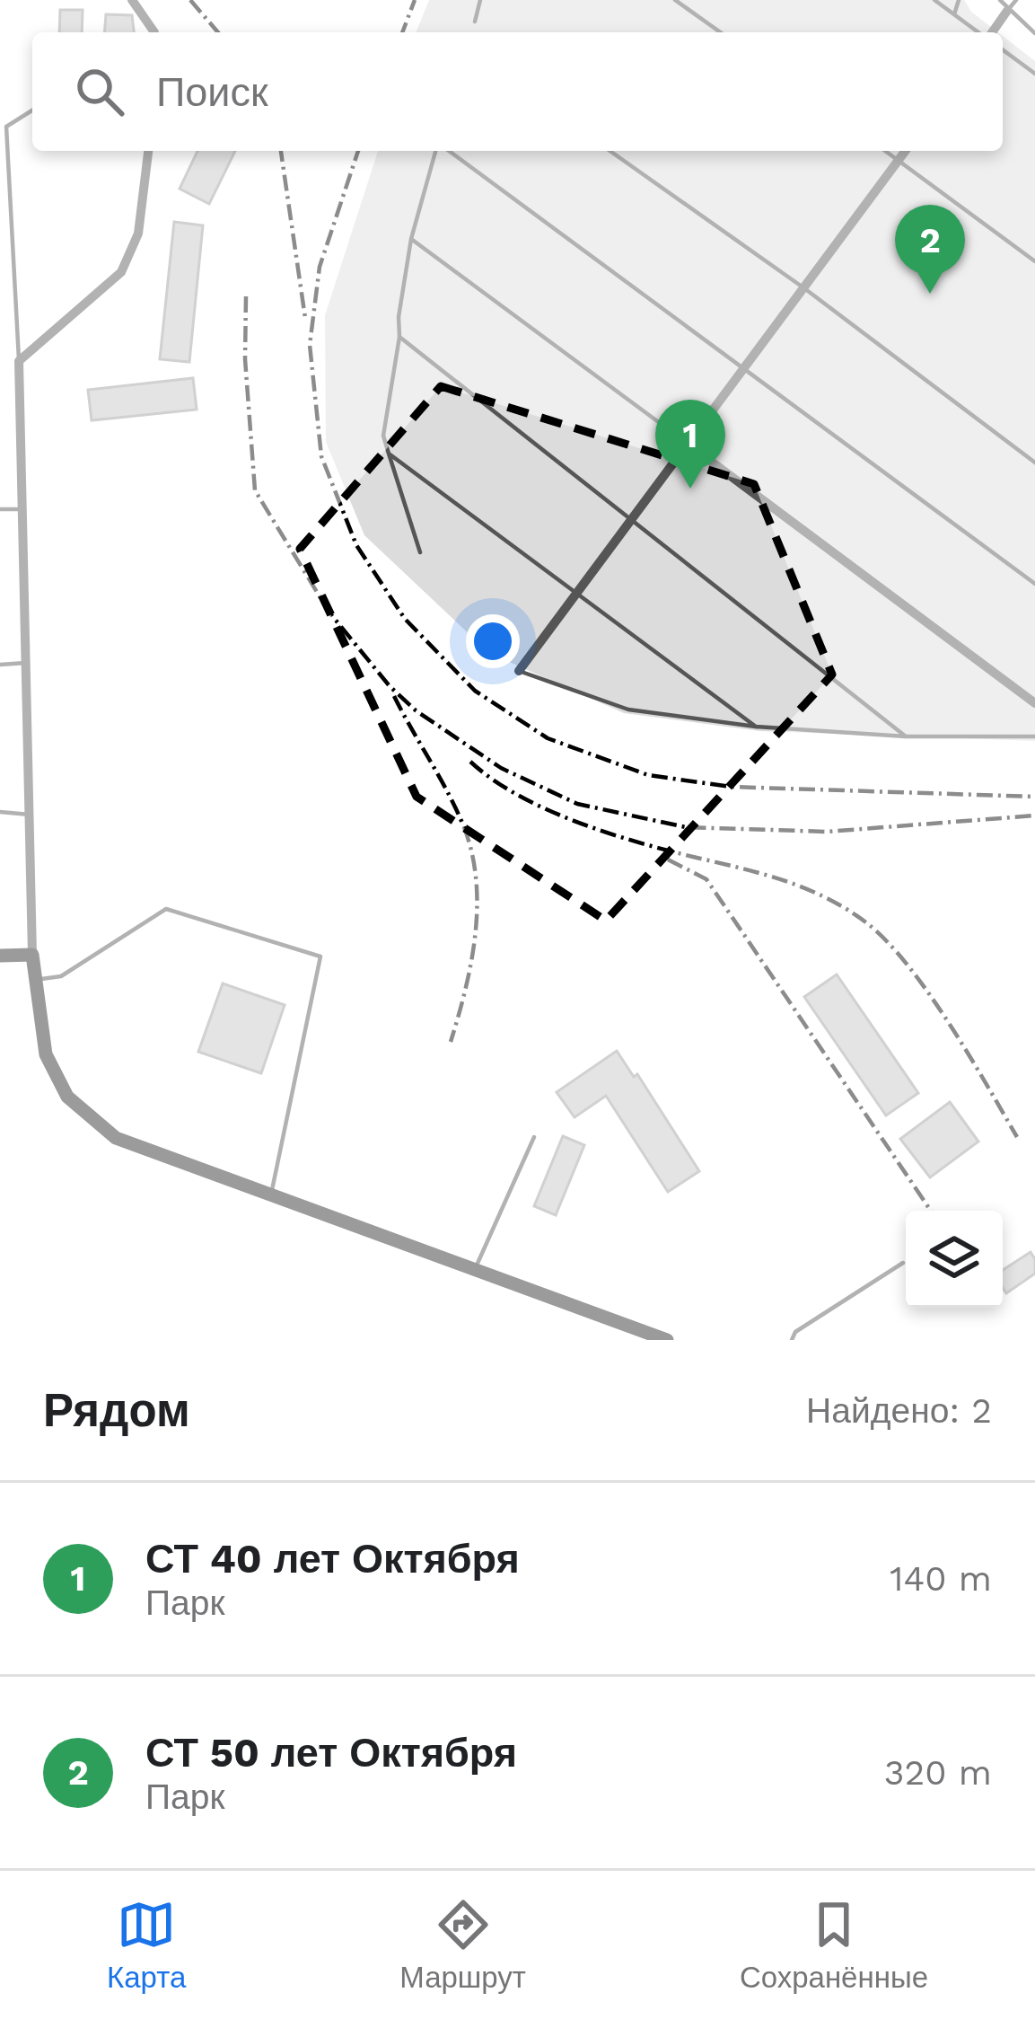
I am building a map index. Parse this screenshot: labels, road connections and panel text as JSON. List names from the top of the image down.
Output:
{
  "page": {
    "search": "Поиск",
    "pins": ["2", "1"],
    "heading": ["Рядом", "Найдено: 2"],
    "list": [
      {
        "mark": "1",
        "name": "СТ 40 лет Октября",
        "note": "Парк",
        "value": "140 m"
      },
      {
        "mark": "2",
        "name": "СТ 50 лет Октября",
        "note": "Парк",
        "value": "320 m"
      }
    ],
    "nav": ["Карта", "Маршрут", "Сохранённые"]
  }
}
